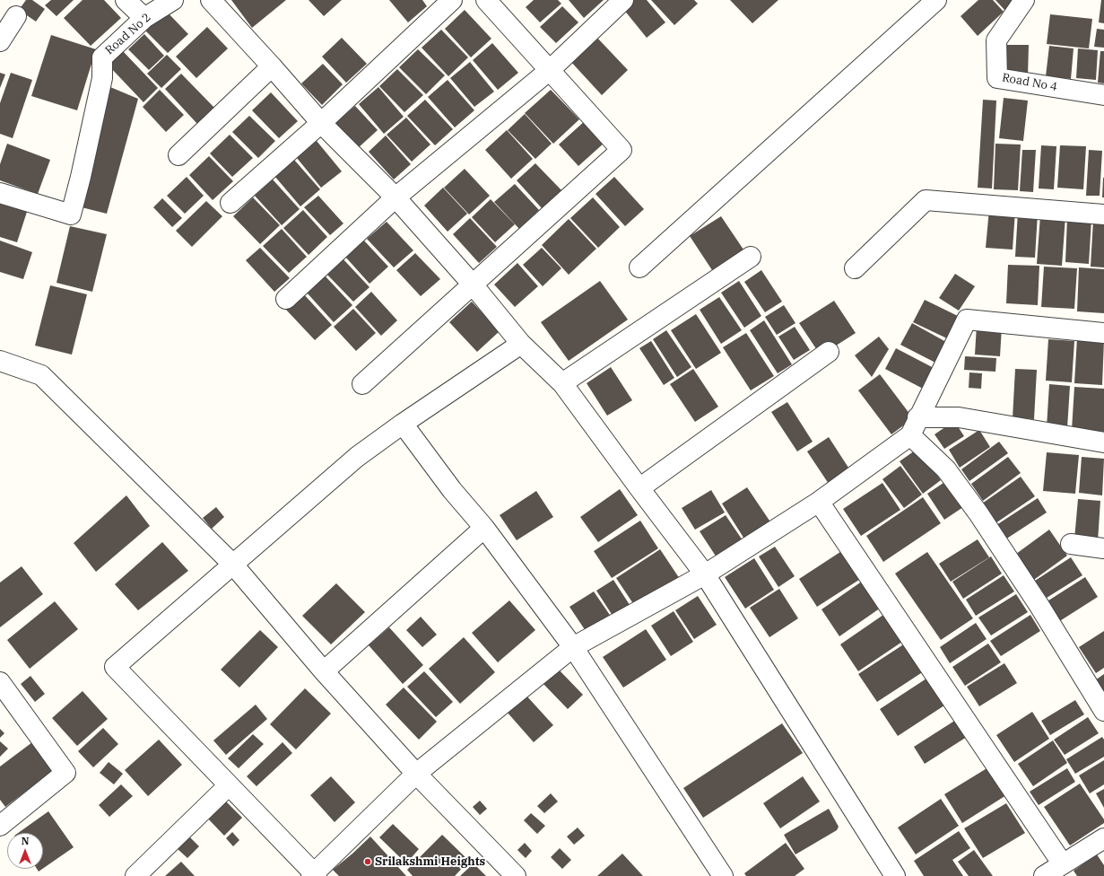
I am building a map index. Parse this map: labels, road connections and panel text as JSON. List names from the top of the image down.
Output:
{
  "streets": {
    "street": ["Road No 2", "Road No 4"]
  },
  "places": ["Srilakshmi Heights"],
  "north": "top"
}
